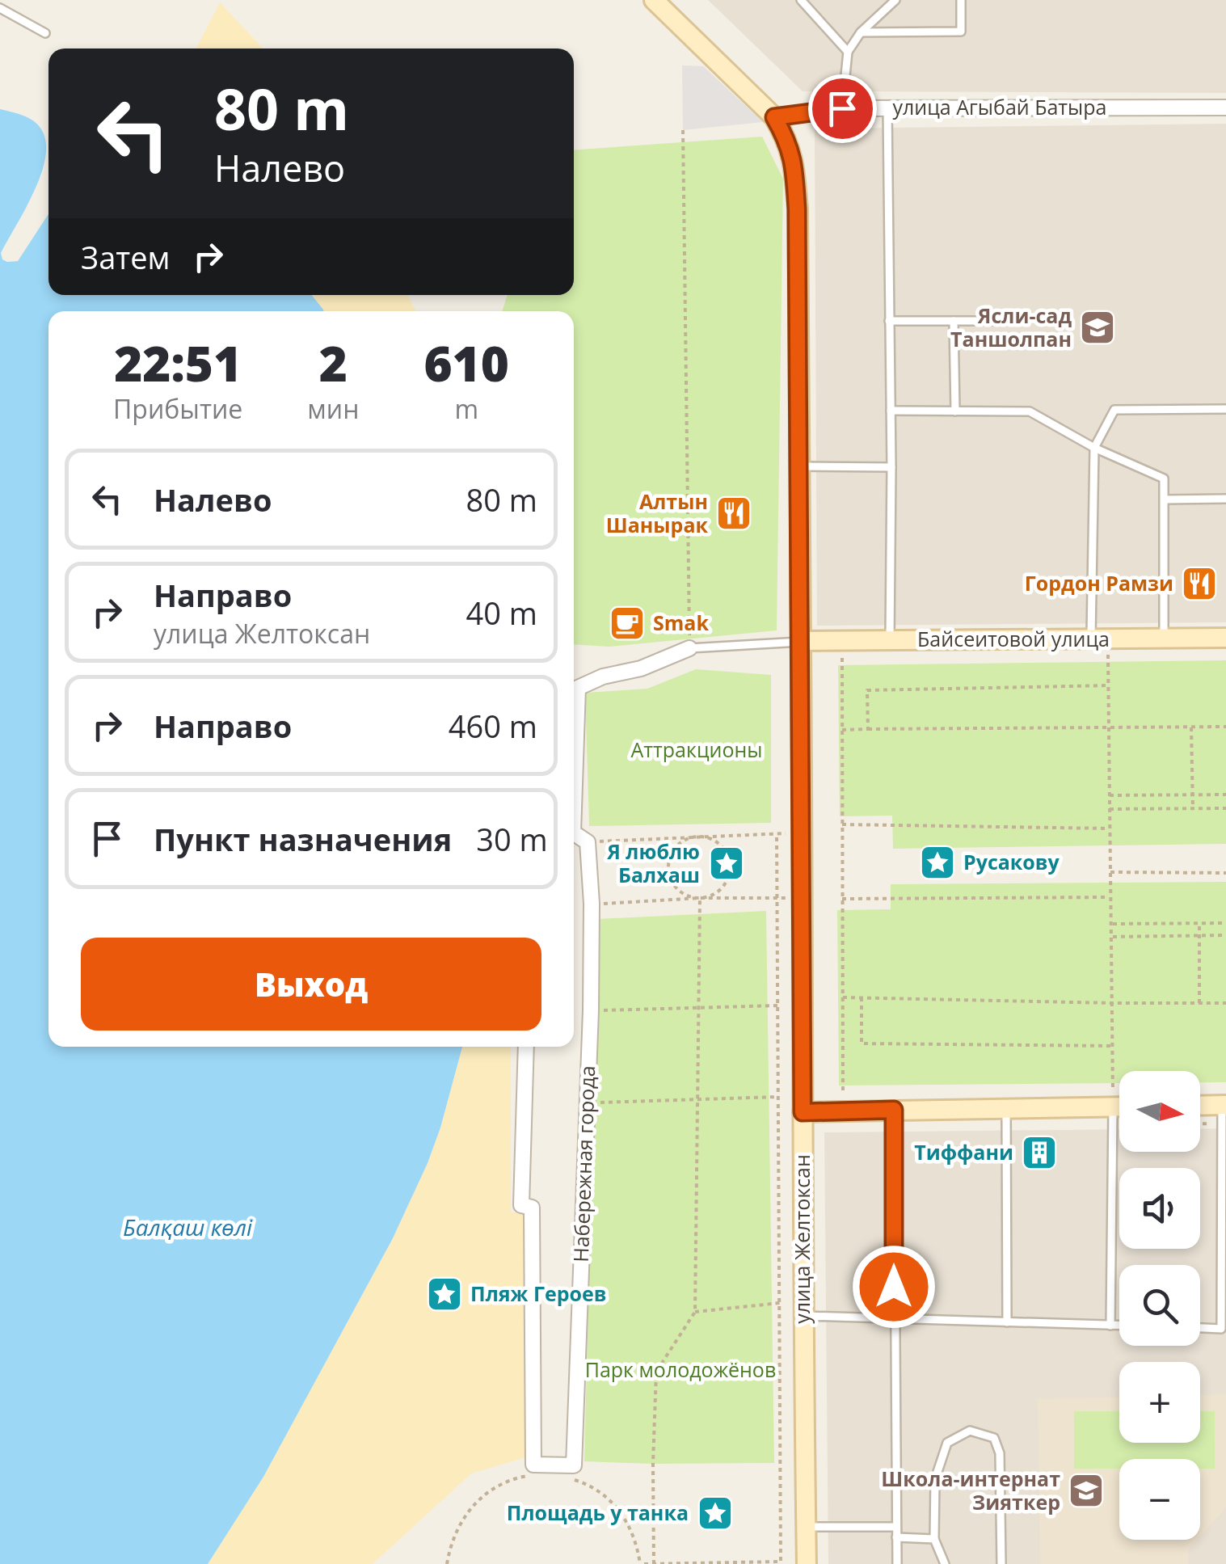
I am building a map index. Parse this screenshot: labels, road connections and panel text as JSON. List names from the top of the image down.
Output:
{
  "streets": {
    "street": [
      "улица Агыбай Батыра",
      "Байсеитовой улица",
      "Набережная города",
      "улица Желтоксан"
    ]
  },
  "crossings": [
    ["улица Агыбай Батыра", "улица Желтоксан"],
    ["Байсеитовой улица", "улица Желтоксан"]
  ],
  "water": ["Балқаш көлі"],
  "parks": ["Аттракционы", "Парк молодожёнов"],
  "places": {
    "school or university": ["Ясли-сад Таншолпан", "Школа-интернат Зияткер"],
    "restaurant": ["Алтын Шанырак", "Гордон Рамзи"],
    "cafe": ["Smak"],
    "place": [
      "Русакову",
      "Я люблю Балхаш",
      "Пляж Героев",
      "Площадь у танка"
    ],
    "building": ["Тиффани"]
  },
  "north": "right",
  "page": {
    "turn": ["80 m", "Налево"],
    "then": "Затем",
    "eta": [
      "22:51",
      "Прибытие",
      "2",
      "мин",
      "610",
      "m"
    ],
    "list": [
      {
        "name": "Налево",
        "value": "80 m"
      },
      {
        "name": "Направо",
        "note": "улица Желтоксан",
        "value": "40 m"
      },
      {
        "name": "Направо",
        "value": "460 m"
      },
      {
        "name": "Пункт назначения",
        "value": "30 m"
      }
    ],
    "buttons": "Выход",
    "map_buttons": ["+", "−"]
  }
}
